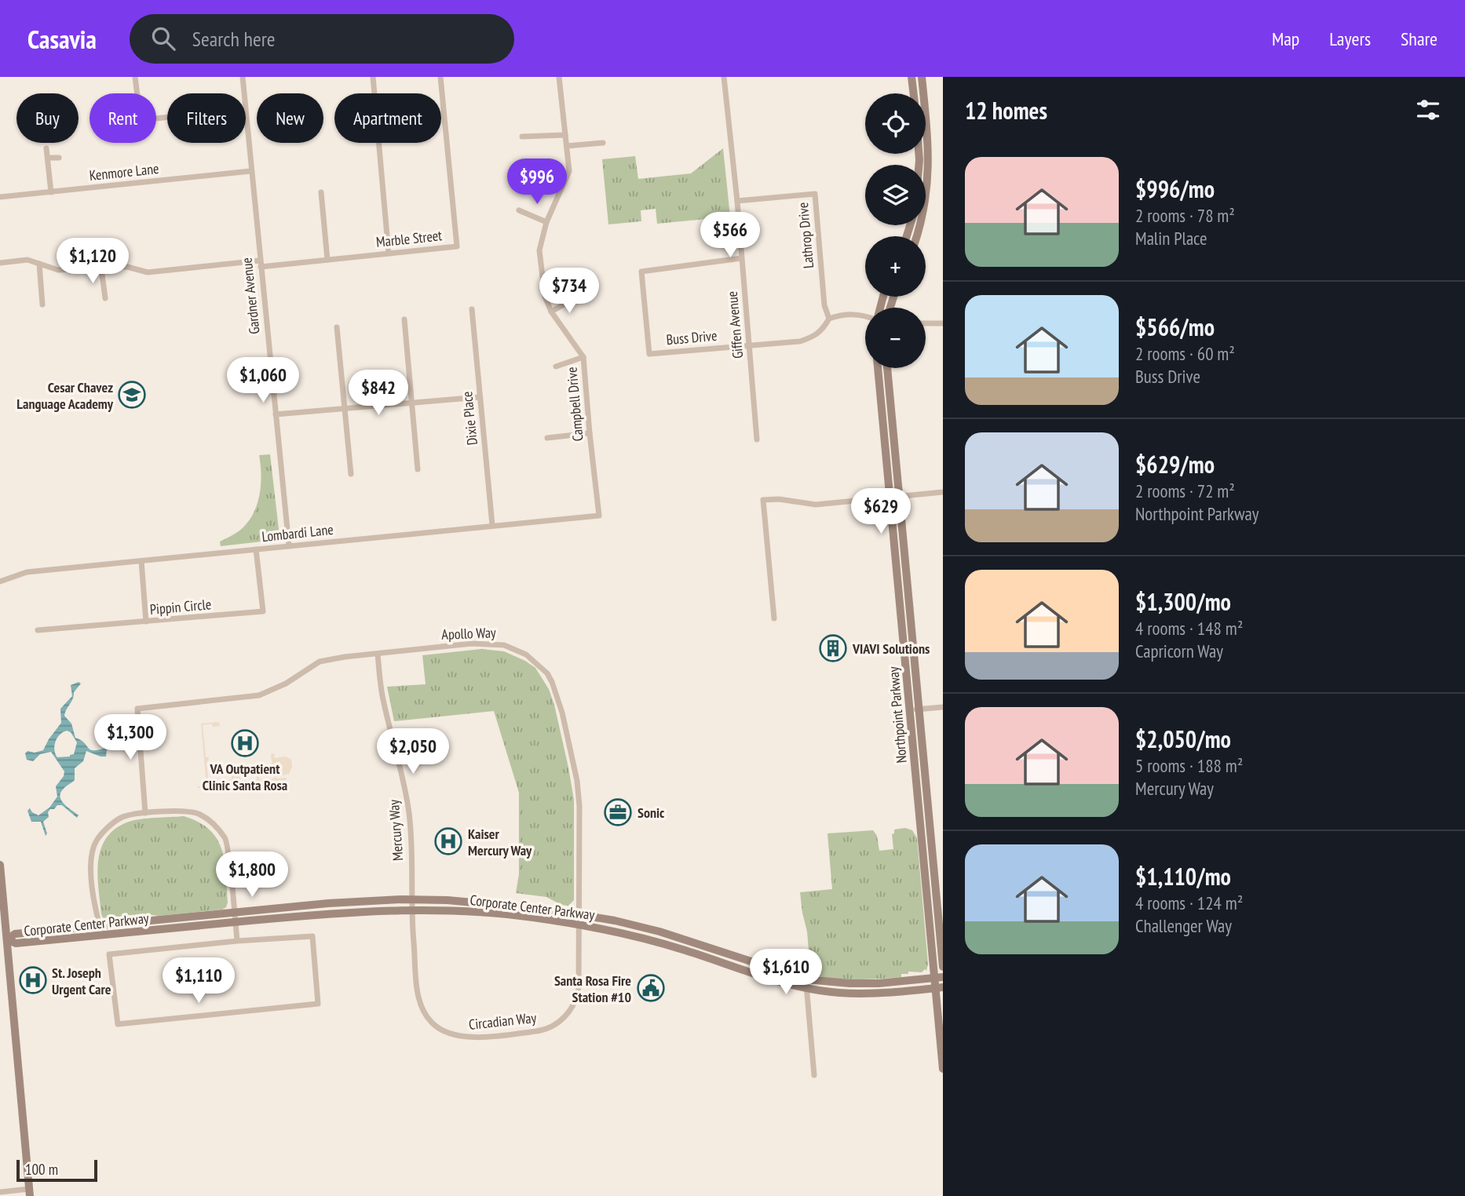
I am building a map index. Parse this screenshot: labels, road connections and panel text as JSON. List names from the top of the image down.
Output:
{
  "streets": {
    "street": [
      "Kenmore Lane",
      "Lathrop Drive",
      "Marble Street",
      "Gardner Avenue",
      "Giffen Avenue",
      "Buss Drive",
      "Campbell Drive",
      "Dixie Place",
      "Lombardi Lane",
      "Pippin Circle",
      "Apollo Way",
      "Northpoint Parkway",
      "Mercury Way",
      "Corporate Center Parkway",
      "Circadian Way"
    ]
  },
  "crossings": [
    ["Kenmore Lane", "Gardner Avenue"],
    ["Lathrop Drive", "Giffen Avenue"],
    ["Lathrop Drive", "Buss Drive"],
    ["Marble Street", "Gardner Avenue"],
    ["Gardner Avenue", "Lombardi Lane"],
    ["Giffen Avenue", "Buss Drive"],
    ["Campbell Drive", "Lombardi Lane"],
    ["Dixie Place", "Lombardi Lane"],
    ["Lombardi Lane", "Pippin Circle"],
    ["Apollo Way", "Mercury Way"],
    ["Apollo Way", "Corporate Center Parkway"],
    ["Apollo Way", "Circadian Way"],
    ["Northpoint Parkway", "Corporate Center Parkway"],
    ["Mercury Way", "Corporate Center Parkway"],
    ["Mercury Way", "Circadian Way"],
    ["Corporate Center Parkway", "Circadian Way"]
  ],
  "places": {
    "school or university": ["Cesar Chavez Language Academy"],
    "building": ["VIAVI Solutions"],
    "hospital": ["VA Outpatient Clinic Santa Rosa", "Kaiser Mercury Way", "St. Joseph Urgent Care"],
    "office": ["Sonic"],
    "public building": ["Santa Rosa Fire Station #10"]
  },
  "scale_bar": "100 m",
  "page": {
    "header": "Casavia",
    "search": "Search here",
    "nav": ["Map", "Layers", "Share"],
    "heading": "12 homes",
    "map_buttons": ["+", "−"],
    "chip": [
      "Buy",
      "Rent",
      "Filters",
      "New",
      "Apartment"
    ],
    "list": [
      {
        "name": "$996/mo",
        "note": "2 rooms · 78 m² · Malin Place"
      },
      {
        "name": "$566/mo",
        "note": "2 rooms · 60 m² · Buss Drive"
      },
      {
        "name": "$629/mo",
        "note": "2 rooms · 72 m² · Northpoint Parkway"
      },
      {
        "name": "$1,300/mo",
        "note": "4 rooms · 148 m² · Capricorn Way"
      },
      {
        "name": "$2,050/mo",
        "note": "5 rooms · 188 m² · Mercury Way"
      },
      {
        "name": "$1,110/mo",
        "note": "4 rooms · 124 m² · Challenger Way"
      }
    ],
    "price": [
      "$996",
      "$566",
      "$1,120",
      "$734",
      "$1,060",
      "$842",
      "$629",
      "$1,300",
      "$2,050",
      "$1,800",
      "$1,610",
      "$1,110"
    ],
    "scale": "100 m"
  }
}
